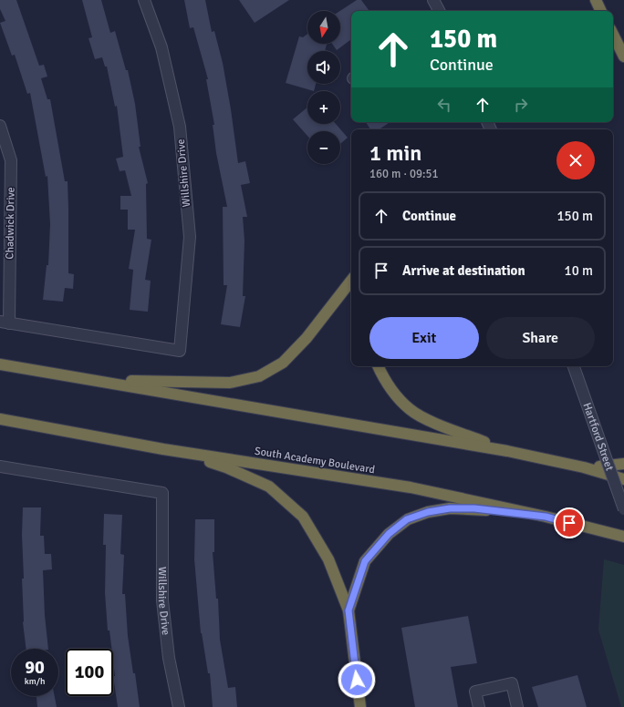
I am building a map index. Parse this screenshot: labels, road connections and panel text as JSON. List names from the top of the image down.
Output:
{
  "streets": {
    "highway": ["South Academy Boulevard"],
    "street": ["Willshire Drive", "Chadwick Drive", "Hartford Street"]
  },
  "crossings": [
    ["Willshire Drive", "Chadwick Drive"]
  ],
  "north": "bottom",
  "page": {
    "map_buttons": ["+", "−"],
    "turn": ["150 m", "Continue"],
    "heading": ["1 min", "160 m · 09:51"],
    "list": [
      {
        "name": "Continue",
        "value": "150 m"
      },
      {
        "name": "Arrive at destination",
        "value": "10 m"
      }
    ],
    "buttons": ["Exit", "Share"],
    "speed": "90 km/h",
    "limit": "100"
  }
}
